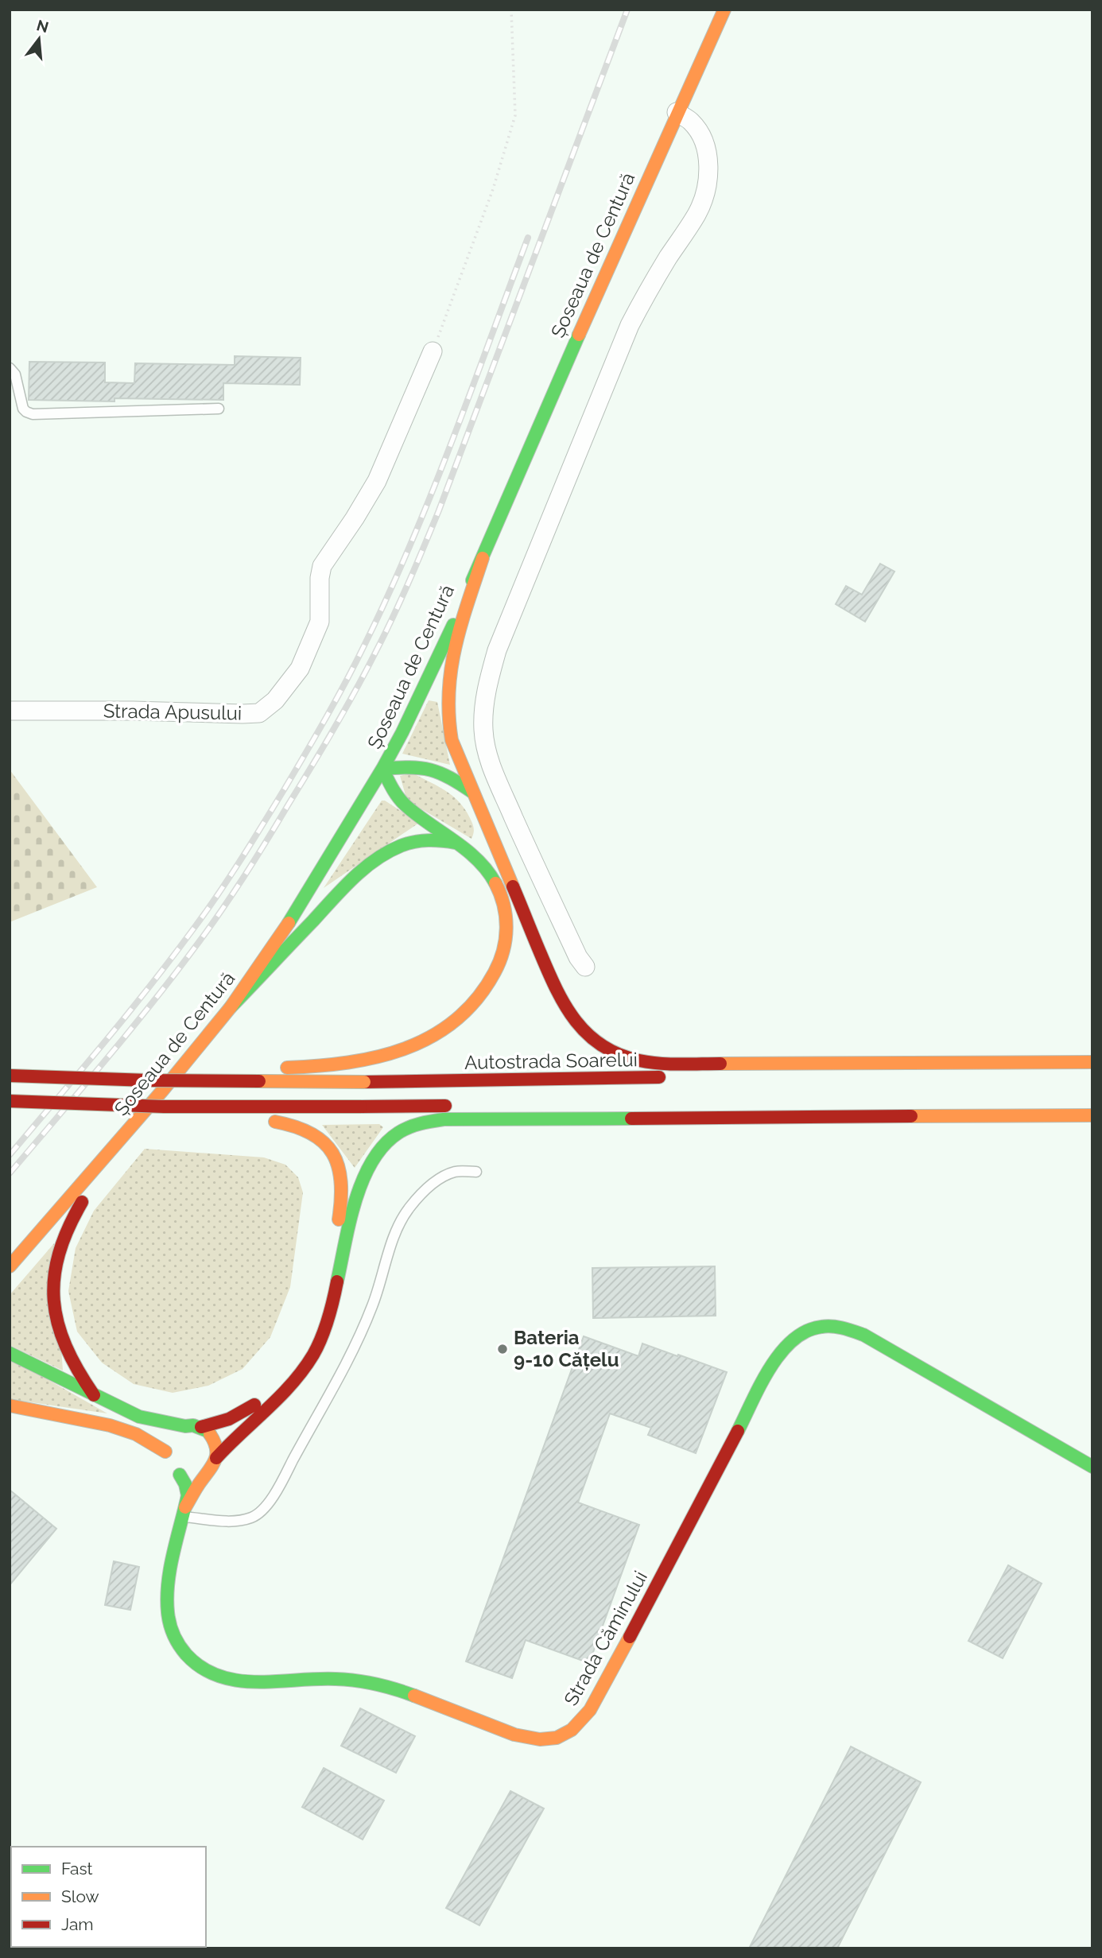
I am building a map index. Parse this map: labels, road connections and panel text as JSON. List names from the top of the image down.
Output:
{
  "streets": {
    "main road": ["Șoseaua de Centură", "Autostrada Soarelui", "Strada Căminului"],
    "street": ["Strada Apusului"]
  },
  "places": ["Bateria 9-10 Cățelu"],
  "legend": ["Fast", "Slow", "Jam"],
  "north": "top"
}
